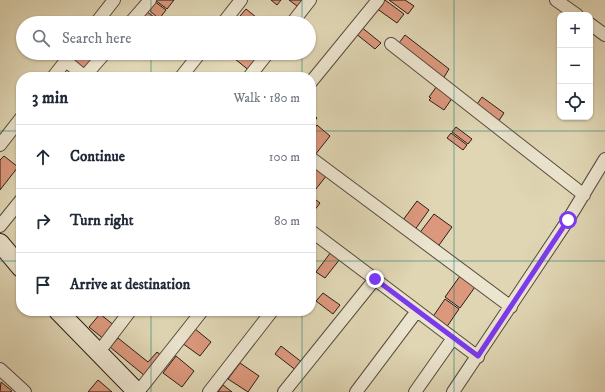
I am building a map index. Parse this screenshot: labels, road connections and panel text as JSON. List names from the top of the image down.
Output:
{
  "page": {
    "map_buttons": ["+", "−"],
    "search": "Search here",
    "heading": ["3 min", "Walk · 180 m"],
    "list": [
      ["Continue", "100 m"],
      ["Turn right", "80 m"],
      "Arrive at destination"
    ]
  }
}
